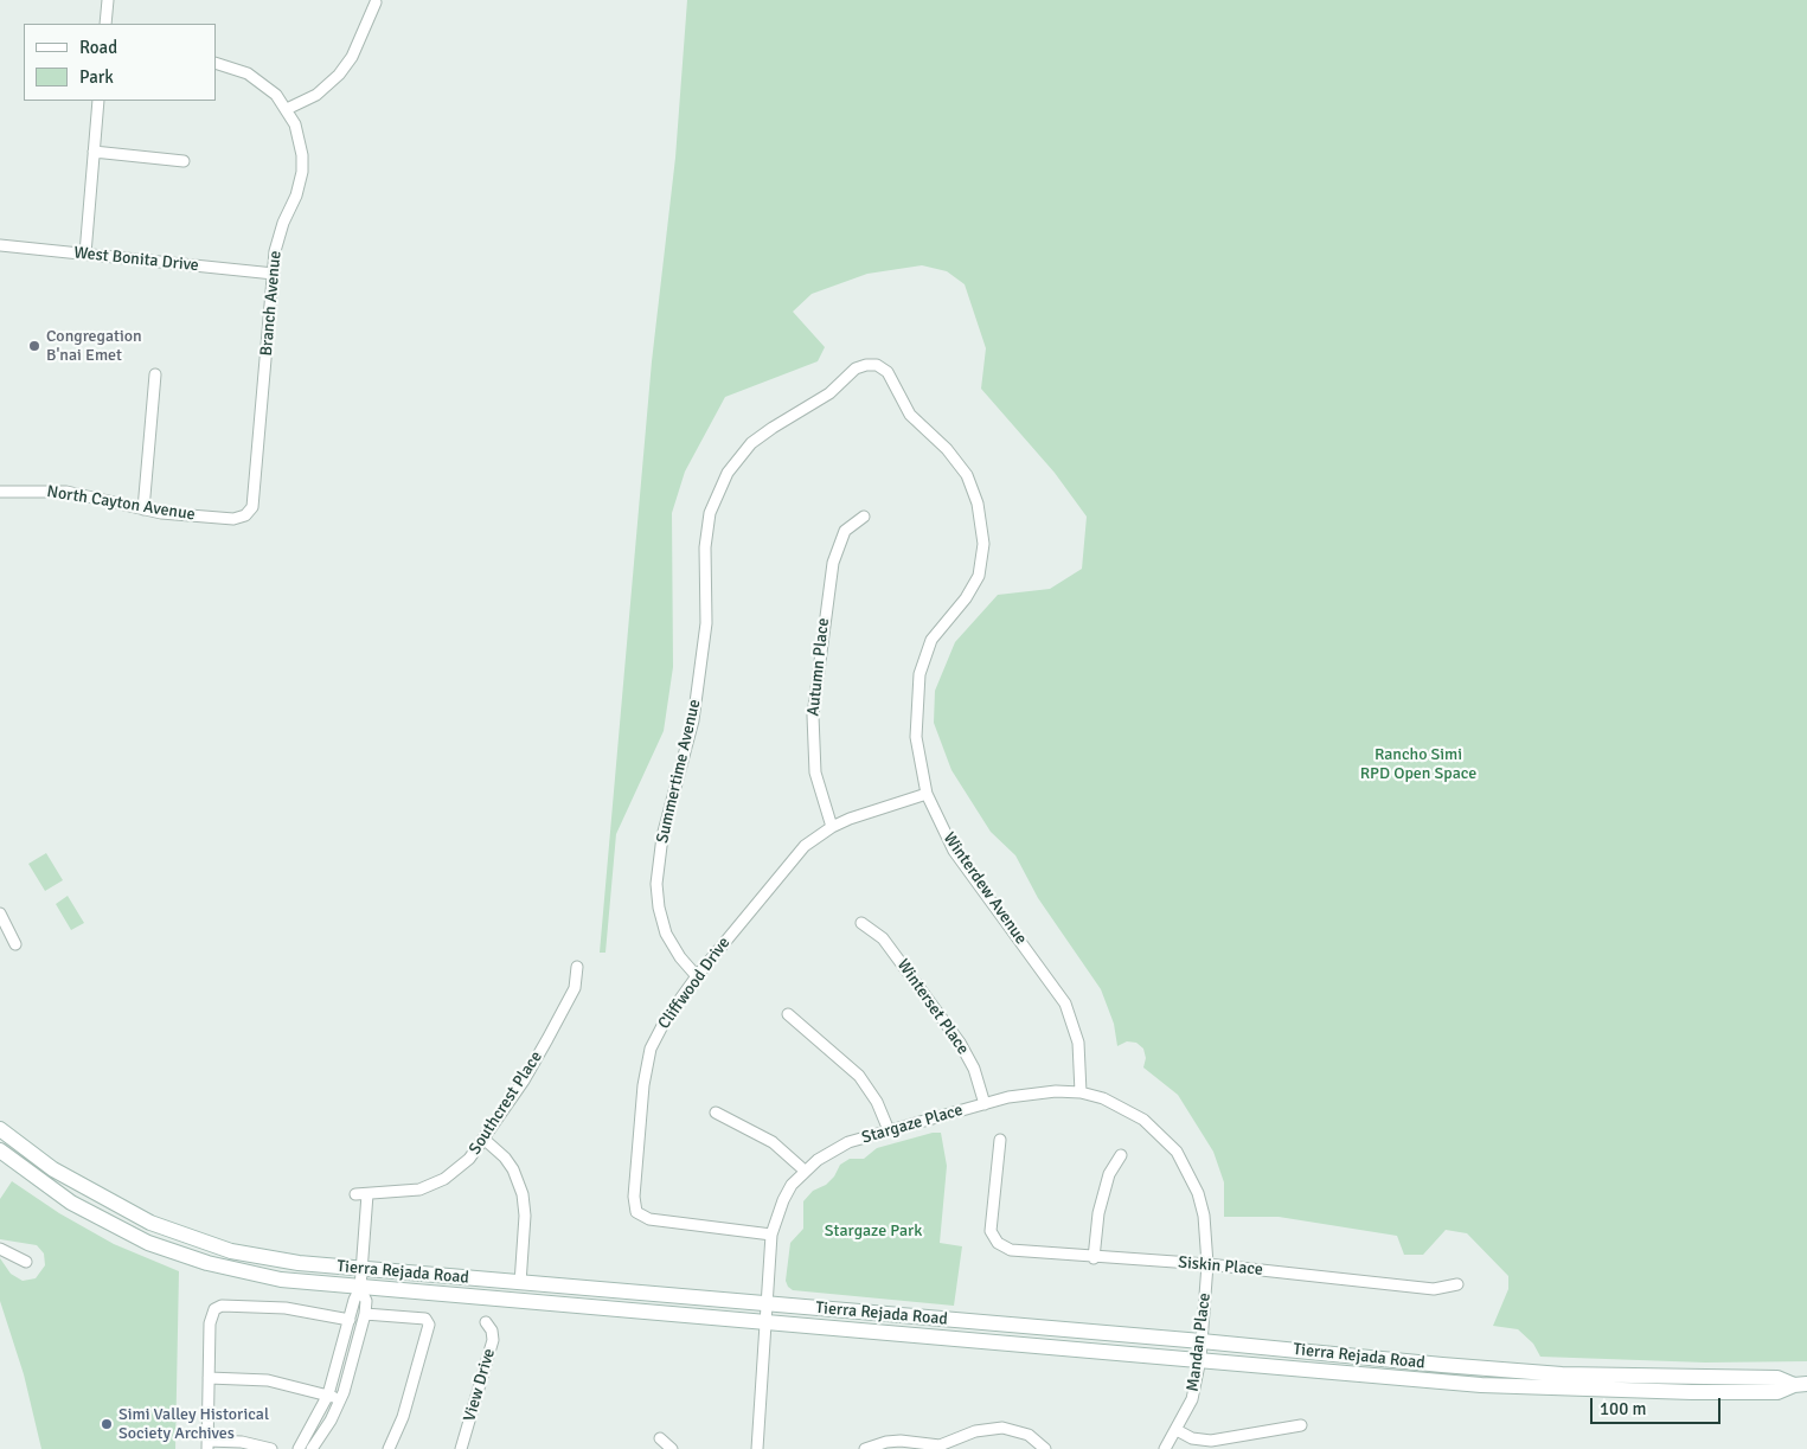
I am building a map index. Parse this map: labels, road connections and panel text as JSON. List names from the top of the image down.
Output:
{
  "streets": {
    "main road": ["Tierra Rejada Road"],
    "street": [
      "West Bonita Drive",
      "Branch Avenue",
      "North Cayton Avenue",
      "Autumn Place",
      "Summertime Avenue",
      "Winterdew Avenue",
      "Cliffwood Drive",
      "Winterset Place",
      "Southcrest Place",
      "Stargaze Place",
      "Siskin Place",
      "Mandan Place",
      "View Drive"
    ]
  },
  "crossings": [
    ["West Bonita Drive", "Branch Avenue"],
    ["Branch Avenue", "North Cayton Avenue"],
    ["Autumn Place", "Cliffwood Drive"],
    ["Summertime Avenue", "Winterdew Avenue"],
    ["Summertime Avenue", "Cliffwood Drive"],
    ["Winterdew Avenue", "Cliffwood Drive"],
    ["Winterdew Avenue", "Stargaze Place"],
    ["Cliffwood Drive", "Stargaze Place"],
    ["Winterset Place", "Stargaze Place"],
    ["Stargaze Place", "Siskin Place"],
    ["Stargaze Place", "Tierra Rejada Road"],
    ["Stargaze Place", "Mandan Place"],
    ["Siskin Place", "Mandan Place"],
    ["Tierra Rejada Road", "Mandan Place"]
  ],
  "parks": ["Rancho Simi RPD Open Space", "Stargaze Park"],
  "places": ["Congregation B'nai Emet", "Simi Valley Historical Society Archives"],
  "legend": ["Road", "Park"],
  "scale_bar": "100 m"
}
